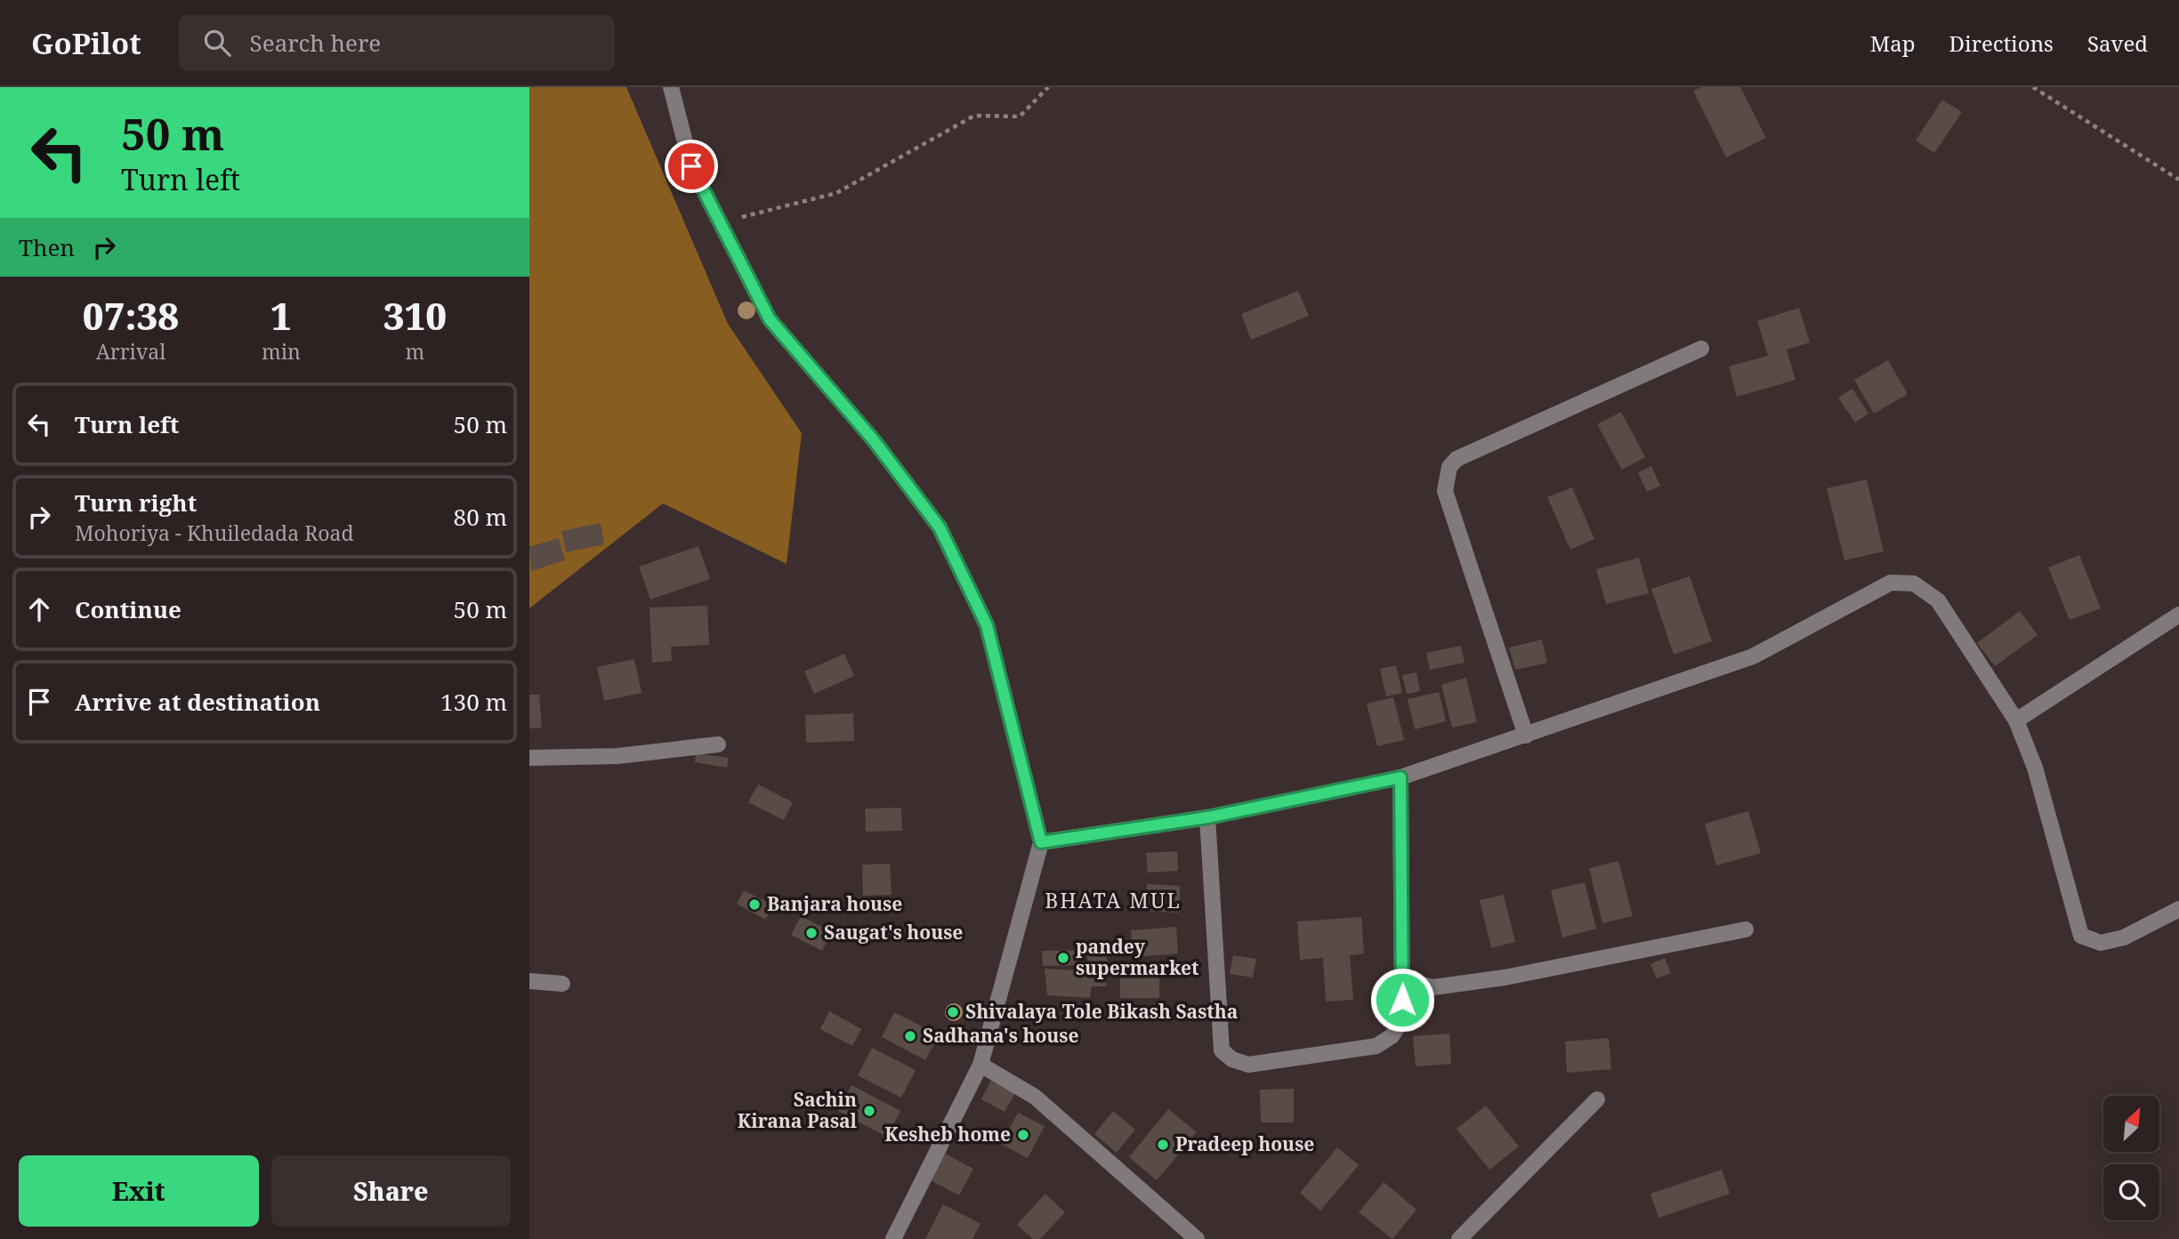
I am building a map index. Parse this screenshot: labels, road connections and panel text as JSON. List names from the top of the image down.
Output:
{
  "districts": ["BHATA MUL"],
  "places": [
    "Banjara house",
    "Saugat's house",
    "pandey supermarket",
    "Shivalaya Tole Bikash Sastha",
    "Sadhana's house",
    "Sachin Kirana Pasal",
    "Kesheb home",
    "Pradeep house"
  ],
  "north": "top right",
  "page": {
    "header": "GoPilot",
    "search": "Search here",
    "nav": ["Map", "Directions", "Saved"],
    "turn": ["50 m", "Turn left"],
    "then": "Then",
    "eta": [
      "07:38",
      "Arrival",
      "1",
      "min",
      "310",
      "m"
    ],
    "list": [
      {
        "name": "Turn left",
        "value": "50 m"
      },
      {
        "name": "Turn right",
        "note": "Mohoriya - Khuiledada Road",
        "value": "80 m"
      },
      {
        "name": "Continue",
        "value": "50 m"
      },
      {
        "name": "Arrive at destination",
        "value": "130 m"
      }
    ],
    "buttons": ["Exit", "Share"]
  }
}
